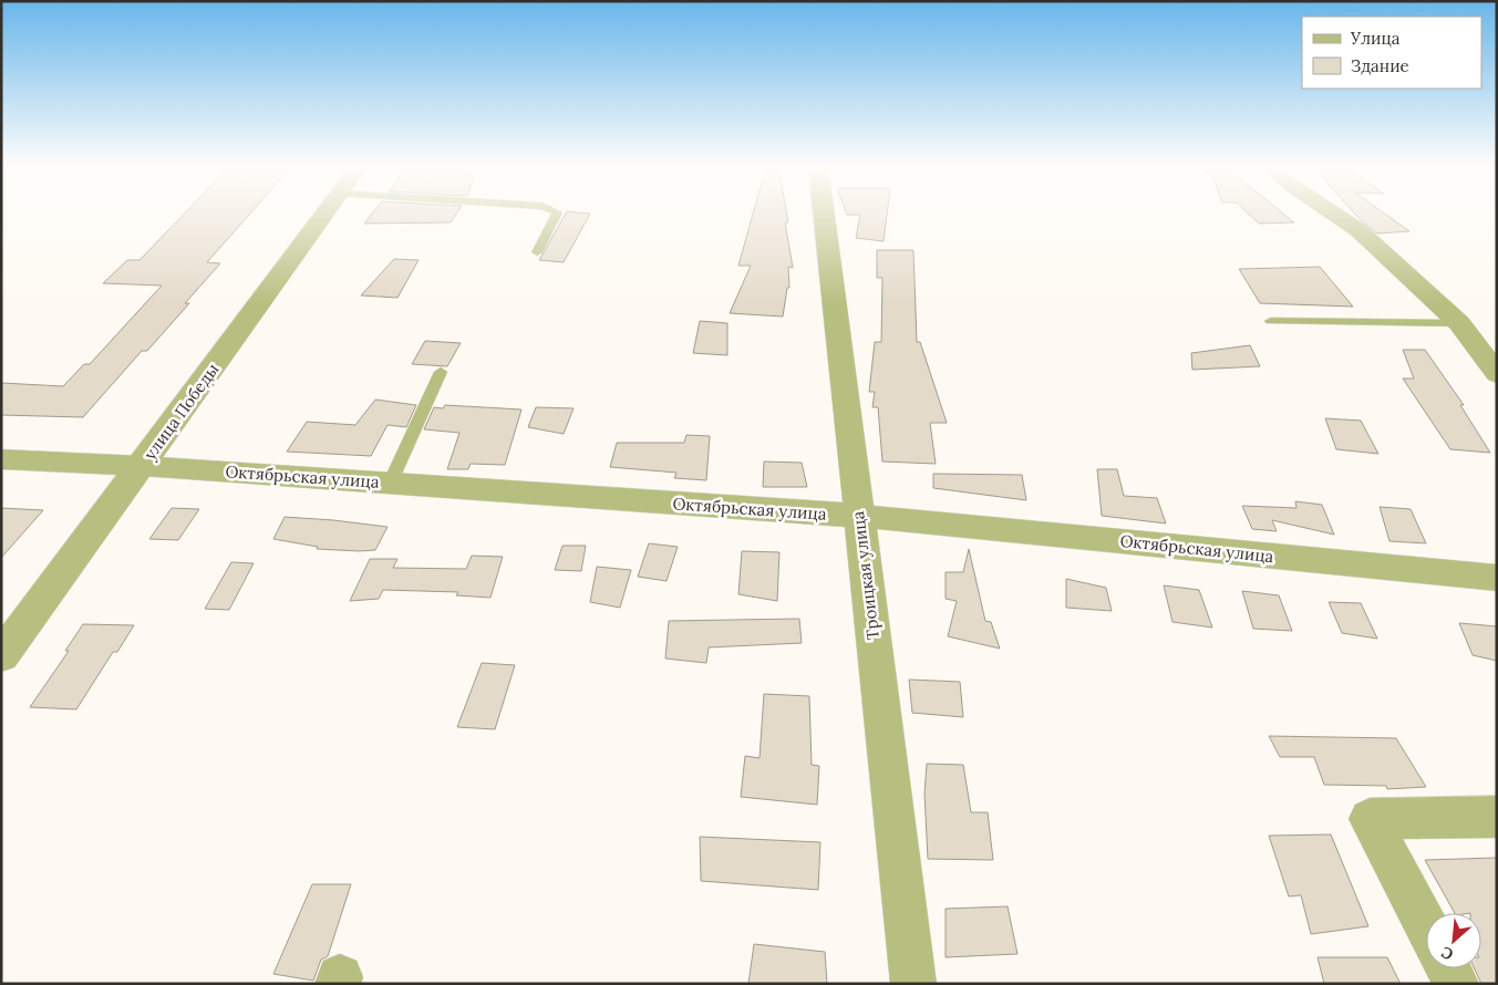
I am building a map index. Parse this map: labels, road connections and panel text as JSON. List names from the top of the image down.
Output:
{
  "streets": {
    "street": ["улица Победы", "Октябрьская улица", "Троицкая улица"]
  },
  "crossings": [
    ["улица Победы", "Октябрьская улица"],
    ["Октябрьская улица", "Троицкая улица"]
  ],
  "legend": ["Улица", "Здание"],
  "north": "bottom left"
}
